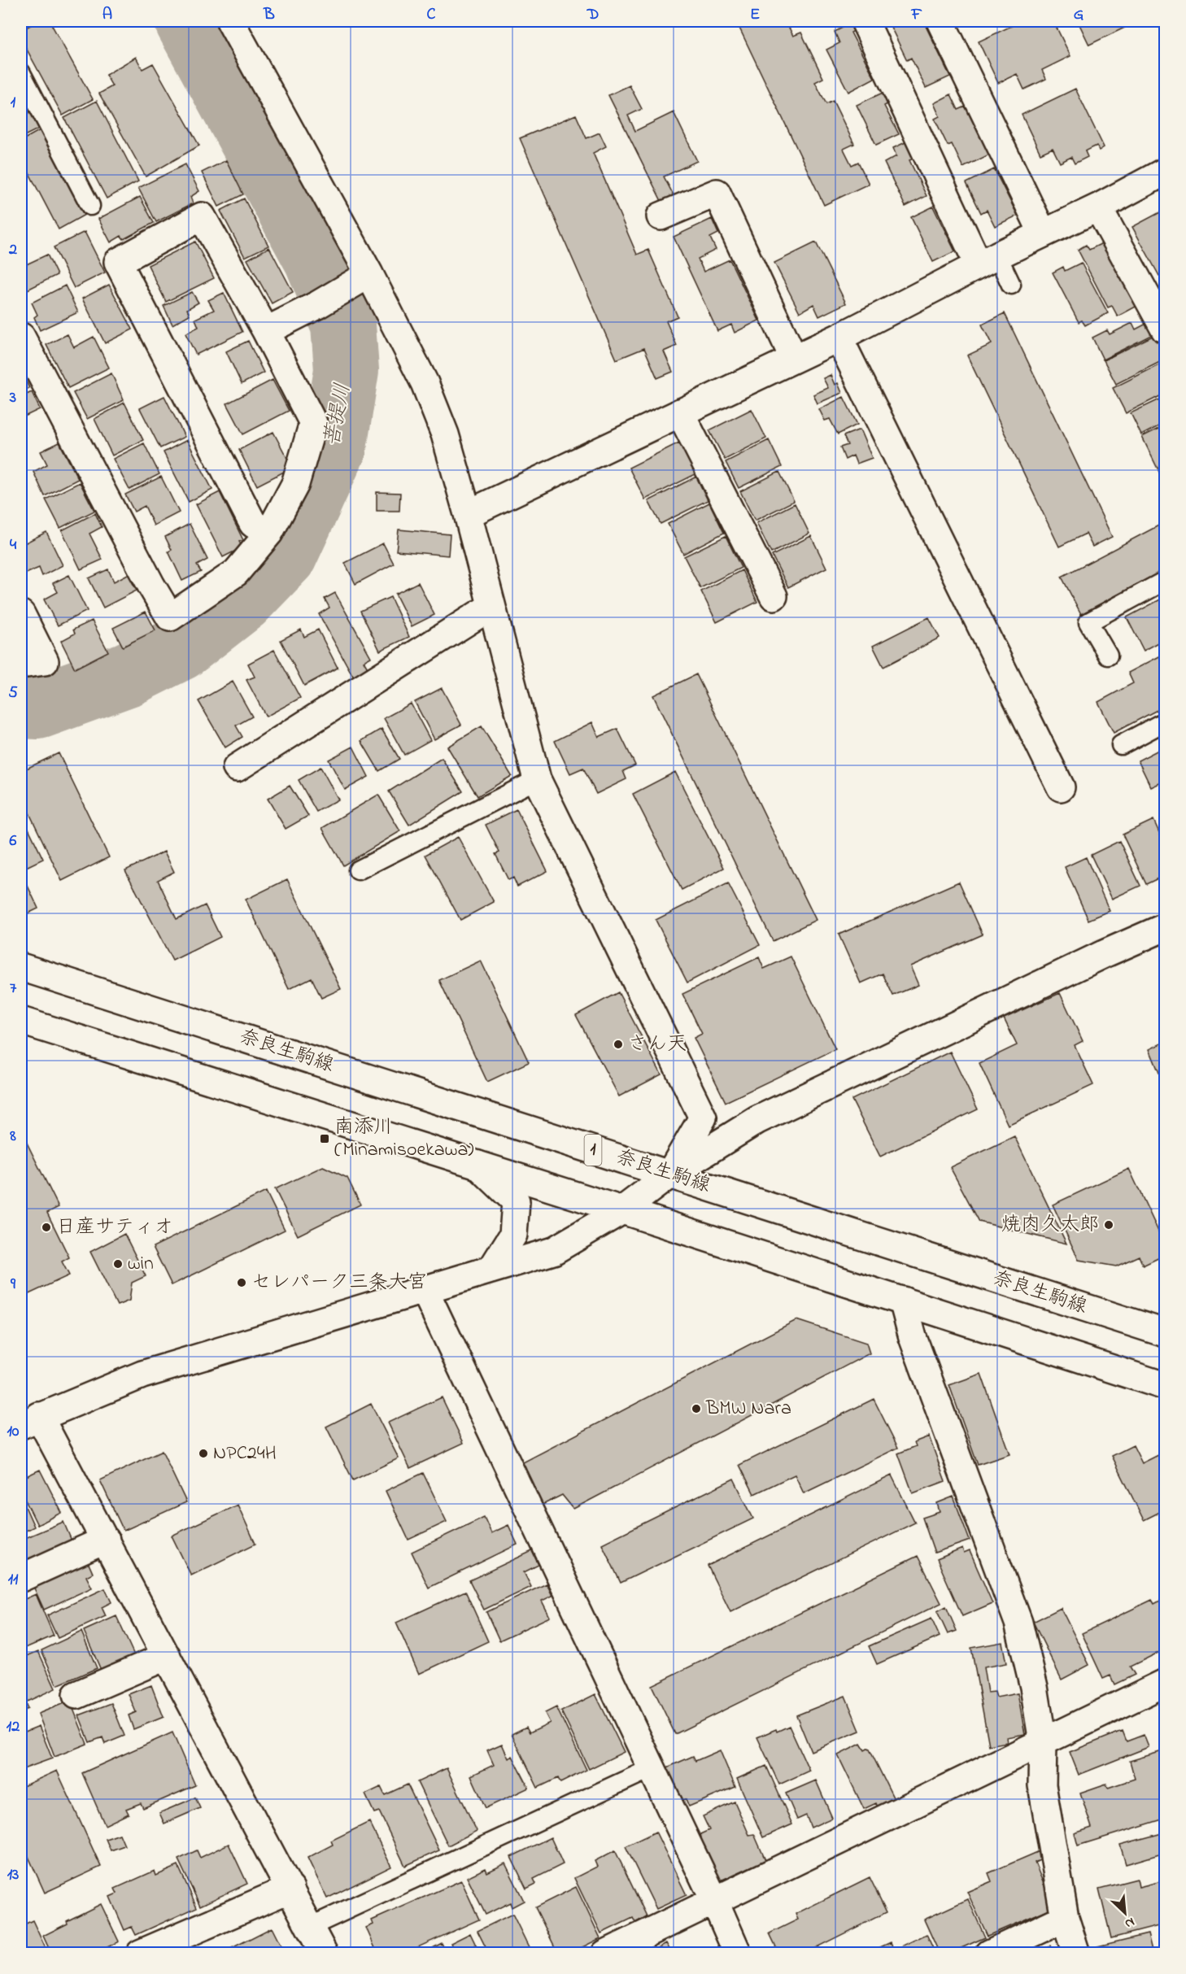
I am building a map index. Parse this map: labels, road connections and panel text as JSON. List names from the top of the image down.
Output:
{
  "streets": {
    "street": ["奈良生駒線", "1"]
  },
  "water": ["菩提川"],
  "places": {
    "other": [
      "さん天",
      "焼肉久太郎",
      "日産サティオ",
      "win",
      "セレパーク三条大宮",
      "BMW Nara",
      "NPC24H"
    ],
    "transit": ["南添川 (Minamisoekawa)"]
  },
  "north": "bottom right",
  "grid": {
    "columns": [
      "A",
      "B",
      "C",
      "D",
      "E",
      "F",
      "G"
    ],
    "rows": [
      "1",
      "2",
      "3",
      "4",
      "5",
      "6",
      "7",
      "8",
      "9",
      "10",
      "11",
      "12",
      "13"
    ]
  }
}
